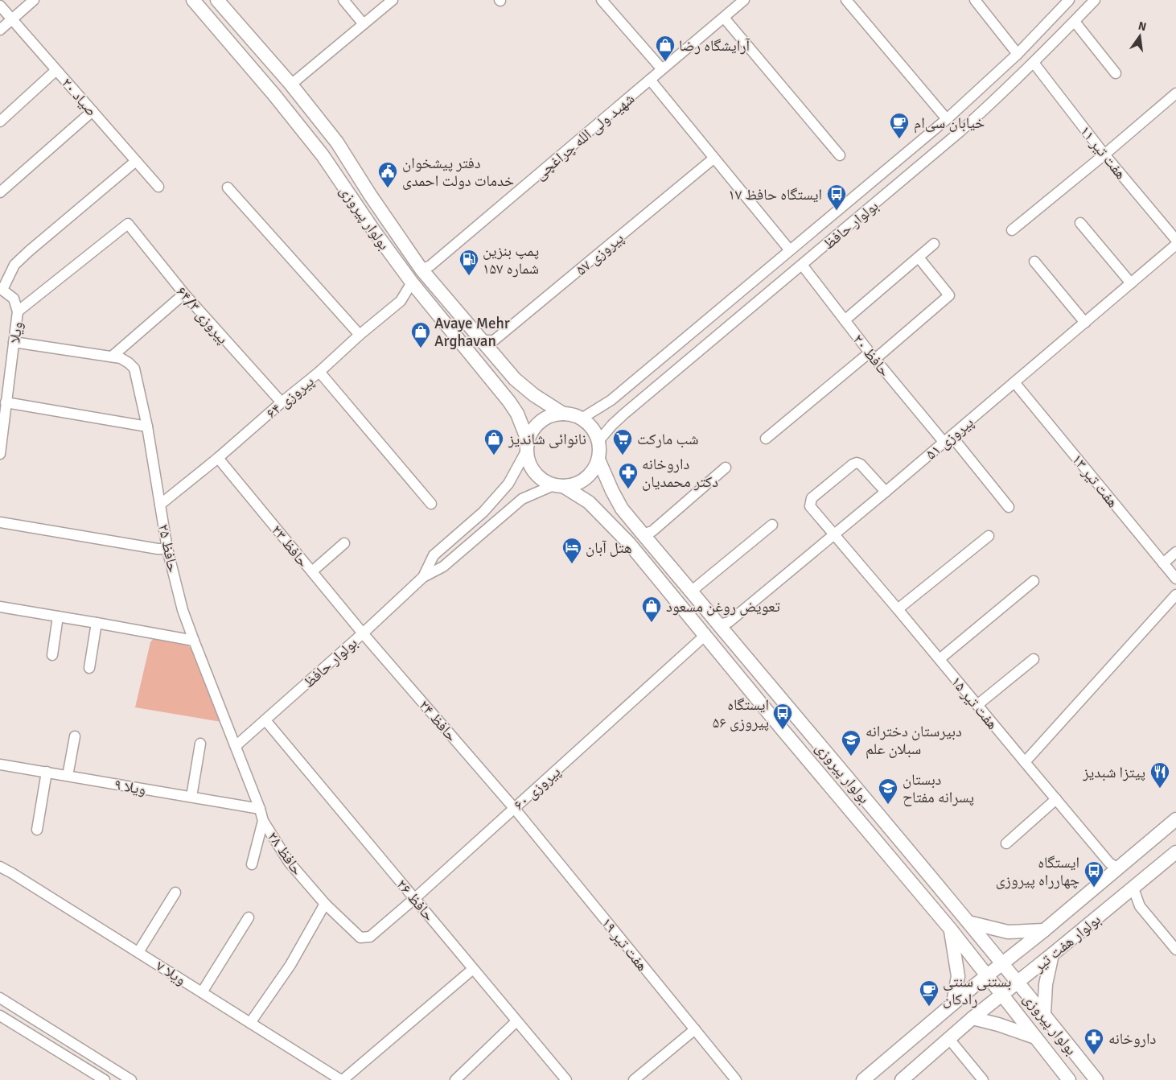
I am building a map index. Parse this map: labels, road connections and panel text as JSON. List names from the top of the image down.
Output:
{
  "streets": {
    "main road": ["بولوار پیروزی", "بولوار هفت تیر"],
    "street": [
      "صیاد ۲۰",
      "شهید ولی الله چراغچی",
      "هفت تیر ۱۱",
      "بولوار حافظ",
      "پیروزی ۵۷",
      "پیروزی ۶۴/۳",
      "ویلا",
      "حافظ ۲۰",
      "پیروزی ۶۴",
      "پیروزی ۵۱",
      "هفت تیر ۱۳",
      "حافظ ۲۳",
      "حافظ ۲۵",
      "هفت تیر ۱۵",
      "حافظ ۲۴",
      "ویلا ۹",
      "پیروزی ۶۰",
      "حافظ ۲۸",
      "حافظ ۲۶",
      "هفت تیر ۱۹",
      "ویلا ۷"
    ]
  },
  "crossings": [
    ["شهید ولی الله چراغچی", "بولوار پیروزی"],
    ["هفت تیر ۱۱", "بولوار حافظ"],
    ["بولوار پیروزی", "بولوار حافظ"],
    ["بولوار پیروزی", "پیروزی ۵۷"],
    ["بولوار پیروزی", "پیروزی ۶۴"],
    ["بولوار پیروزی", "پیروزی ۵۱"],
    ["بولوار پیروزی", "پیروزی ۶۰"],
    ["بولوار پیروزی", "بولوار هفت تیر"],
    ["بولوار حافظ", "حافظ ۲۰"],
    ["بولوار حافظ", "حافظ ۲۳"],
    ["بولوار حافظ", "حافظ ۲۵"],
    ["بولوار حافظ", "حافظ ۲۴"],
    ["بولوار حافظ", "حافظ ۲۸"],
    ["بولوار حافظ", "حافظ ۲۶"],
    ["پیروزی ۶۴/۳", "ویلا"],
    ["پیروزی ۶۴/۳", "پیروزی ۶۴"],
    ["ویلا", "حافظ ۲۵"],
    ["حافظ ۲۰", "پیروزی ۵۱"],
    ["پیروزی ۶۴", "حافظ ۲۳"],
    ["پیروزی ۶۴", "حافظ ۲۵"],
    ["پیروزی ۵۱", "هفت تیر ۱۳"],
    ["پیروزی ۵۱", "هفت تیر ۱۵"],
    ["حافظ ۲۳", "حافظ ۲۴"],
    ["حافظ ۲۵", "حافظ ۲۸"],
    ["هفت تیر ۱۵", "بولوار هفت تیر"],
    ["حافظ ۲۴", "پیروزی ۶۰"],
    ["حافظ ۲۴", "هفت تیر ۱۹"],
    ["ویلا ۹", "حافظ ۲۸"],
    ["پیروزی ۶۰", "حافظ ۲۸"],
    ["پیروزی ۶۰", "حافظ ۲۶"],
    ["پیروزی ۶۰", "هفت تیر ۱۹"]
  ],
  "places": {
    "shop": [
      "آرایشگاه رضا",
      "Avaye Mehr Arghavan",
      "نانوائی شاندیز",
      "تعویض روغن مسعود"
    ],
    "cafe": ["خیابان سی‌ام", "بستنی سنتی رادکان"],
    "public building": ["دفتر پیشخوان خدمات دولت احمدی"],
    "bus stop": ["ایستگاه حافظ ۱۷", "ایستگاه پیروزی ۵۶", "ایستگاه چهارراه پیروزی"],
    "fuel station": ["پمپ بنزین شماره ۱۵۷"],
    "supermarket": ["شب مارکت"],
    "pharmacy": ["داروخانه دکتر محمدیان", "داروخانه"],
    "hotel": ["هتل آبان"],
    "school or university": ["دبیرستان دخترانه سبلان علم", "دبستان پسرانه مفتاح"],
    "restaurant": ["پیتزا شبدیز"]
  },
  "north": "top"
}
